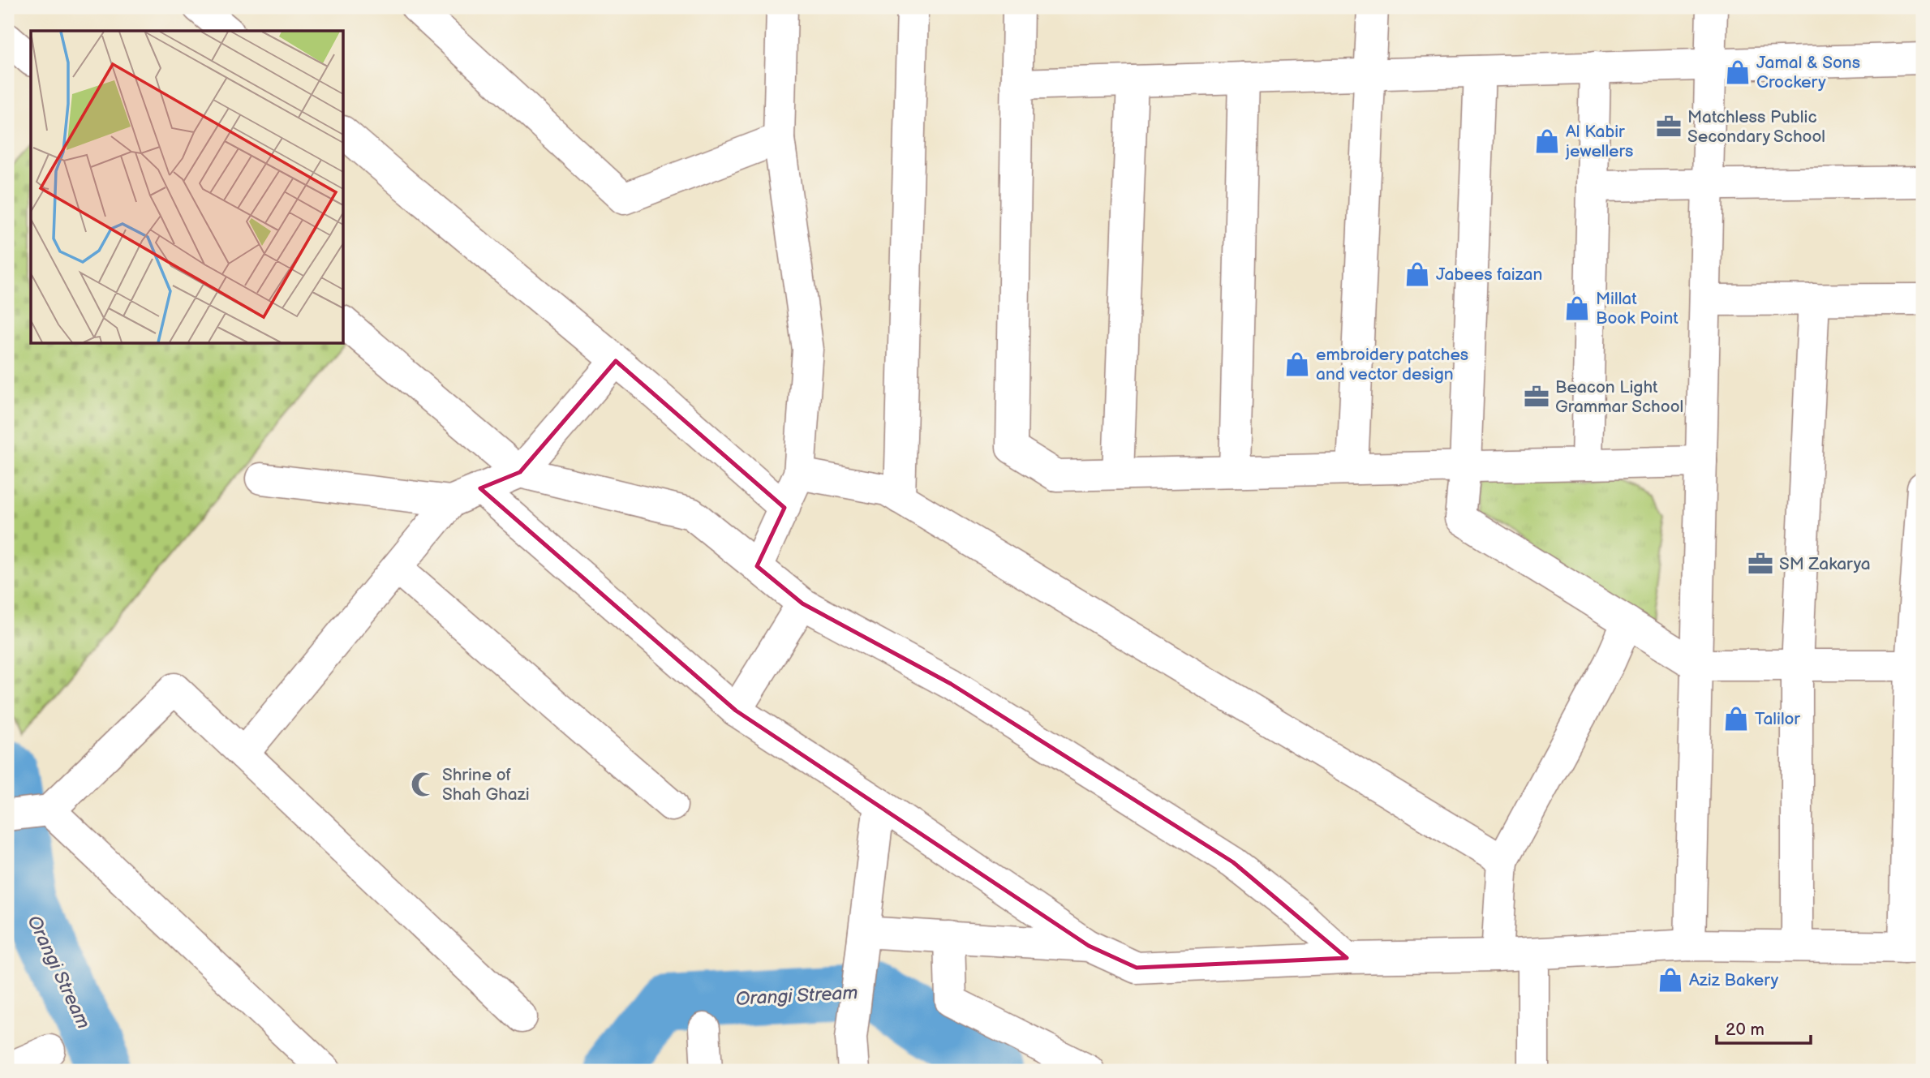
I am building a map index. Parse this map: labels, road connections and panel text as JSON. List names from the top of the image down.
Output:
{
  "water": ["Orangi Stream"],
  "places": {
    "shop": [
      "Jamal & Sons Crockery",
      "Al Kabir jewellers",
      "Jabees faizan",
      "Millat Book Point",
      "embroidery patches and vector design",
      "Talilor",
      "Aziz Bakery"
    ],
    "office": ["Matchless Public Secondary School", "Beacon Light Grammar School", "SM Zakarya"],
    "mosque": ["Shrine of Shah Ghazi"]
  },
  "scale_bar": "20 m"
}
